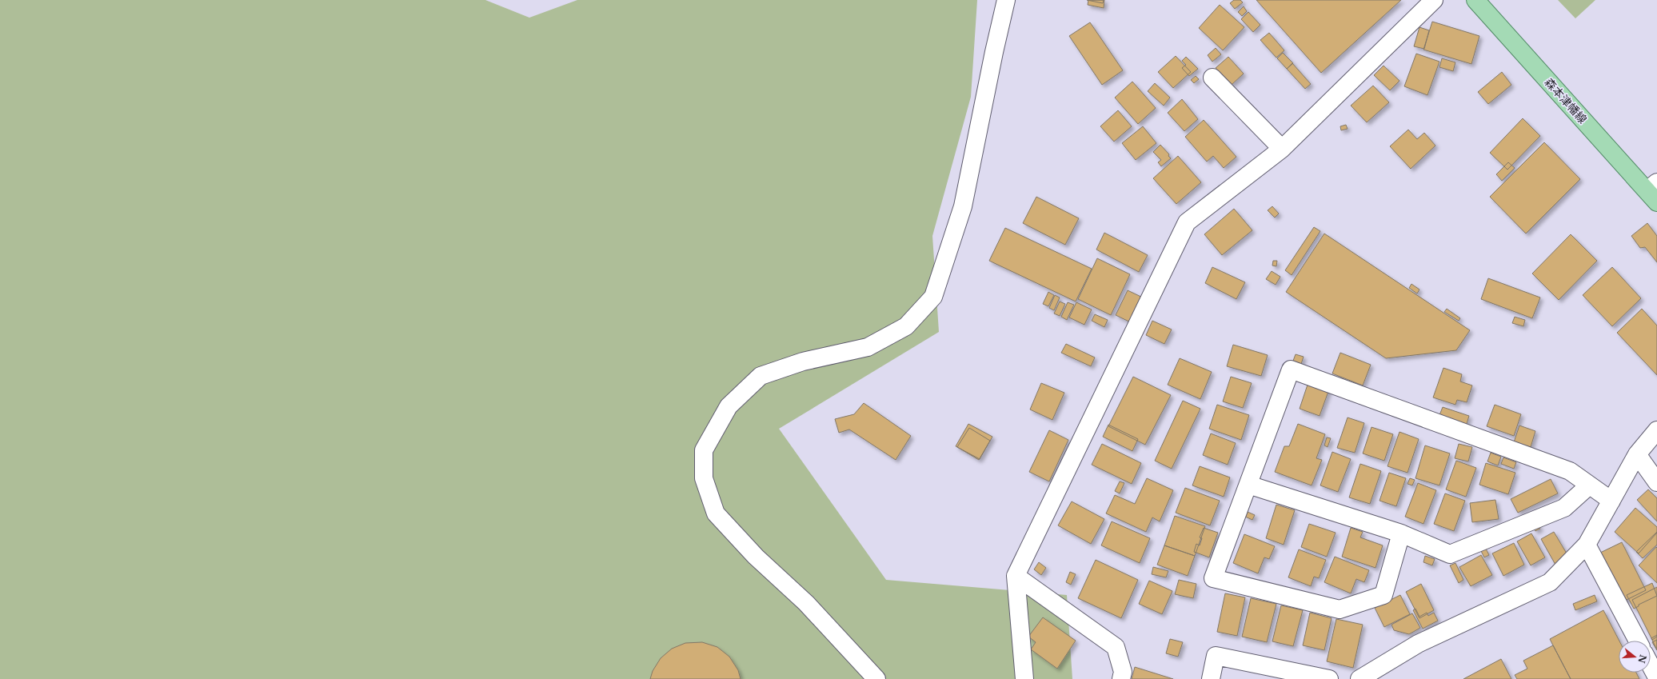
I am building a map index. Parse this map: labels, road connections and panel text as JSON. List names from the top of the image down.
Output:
{
  "streets": {
    "main road": ["森本津幡線"]
  },
  "north": "right"
}
